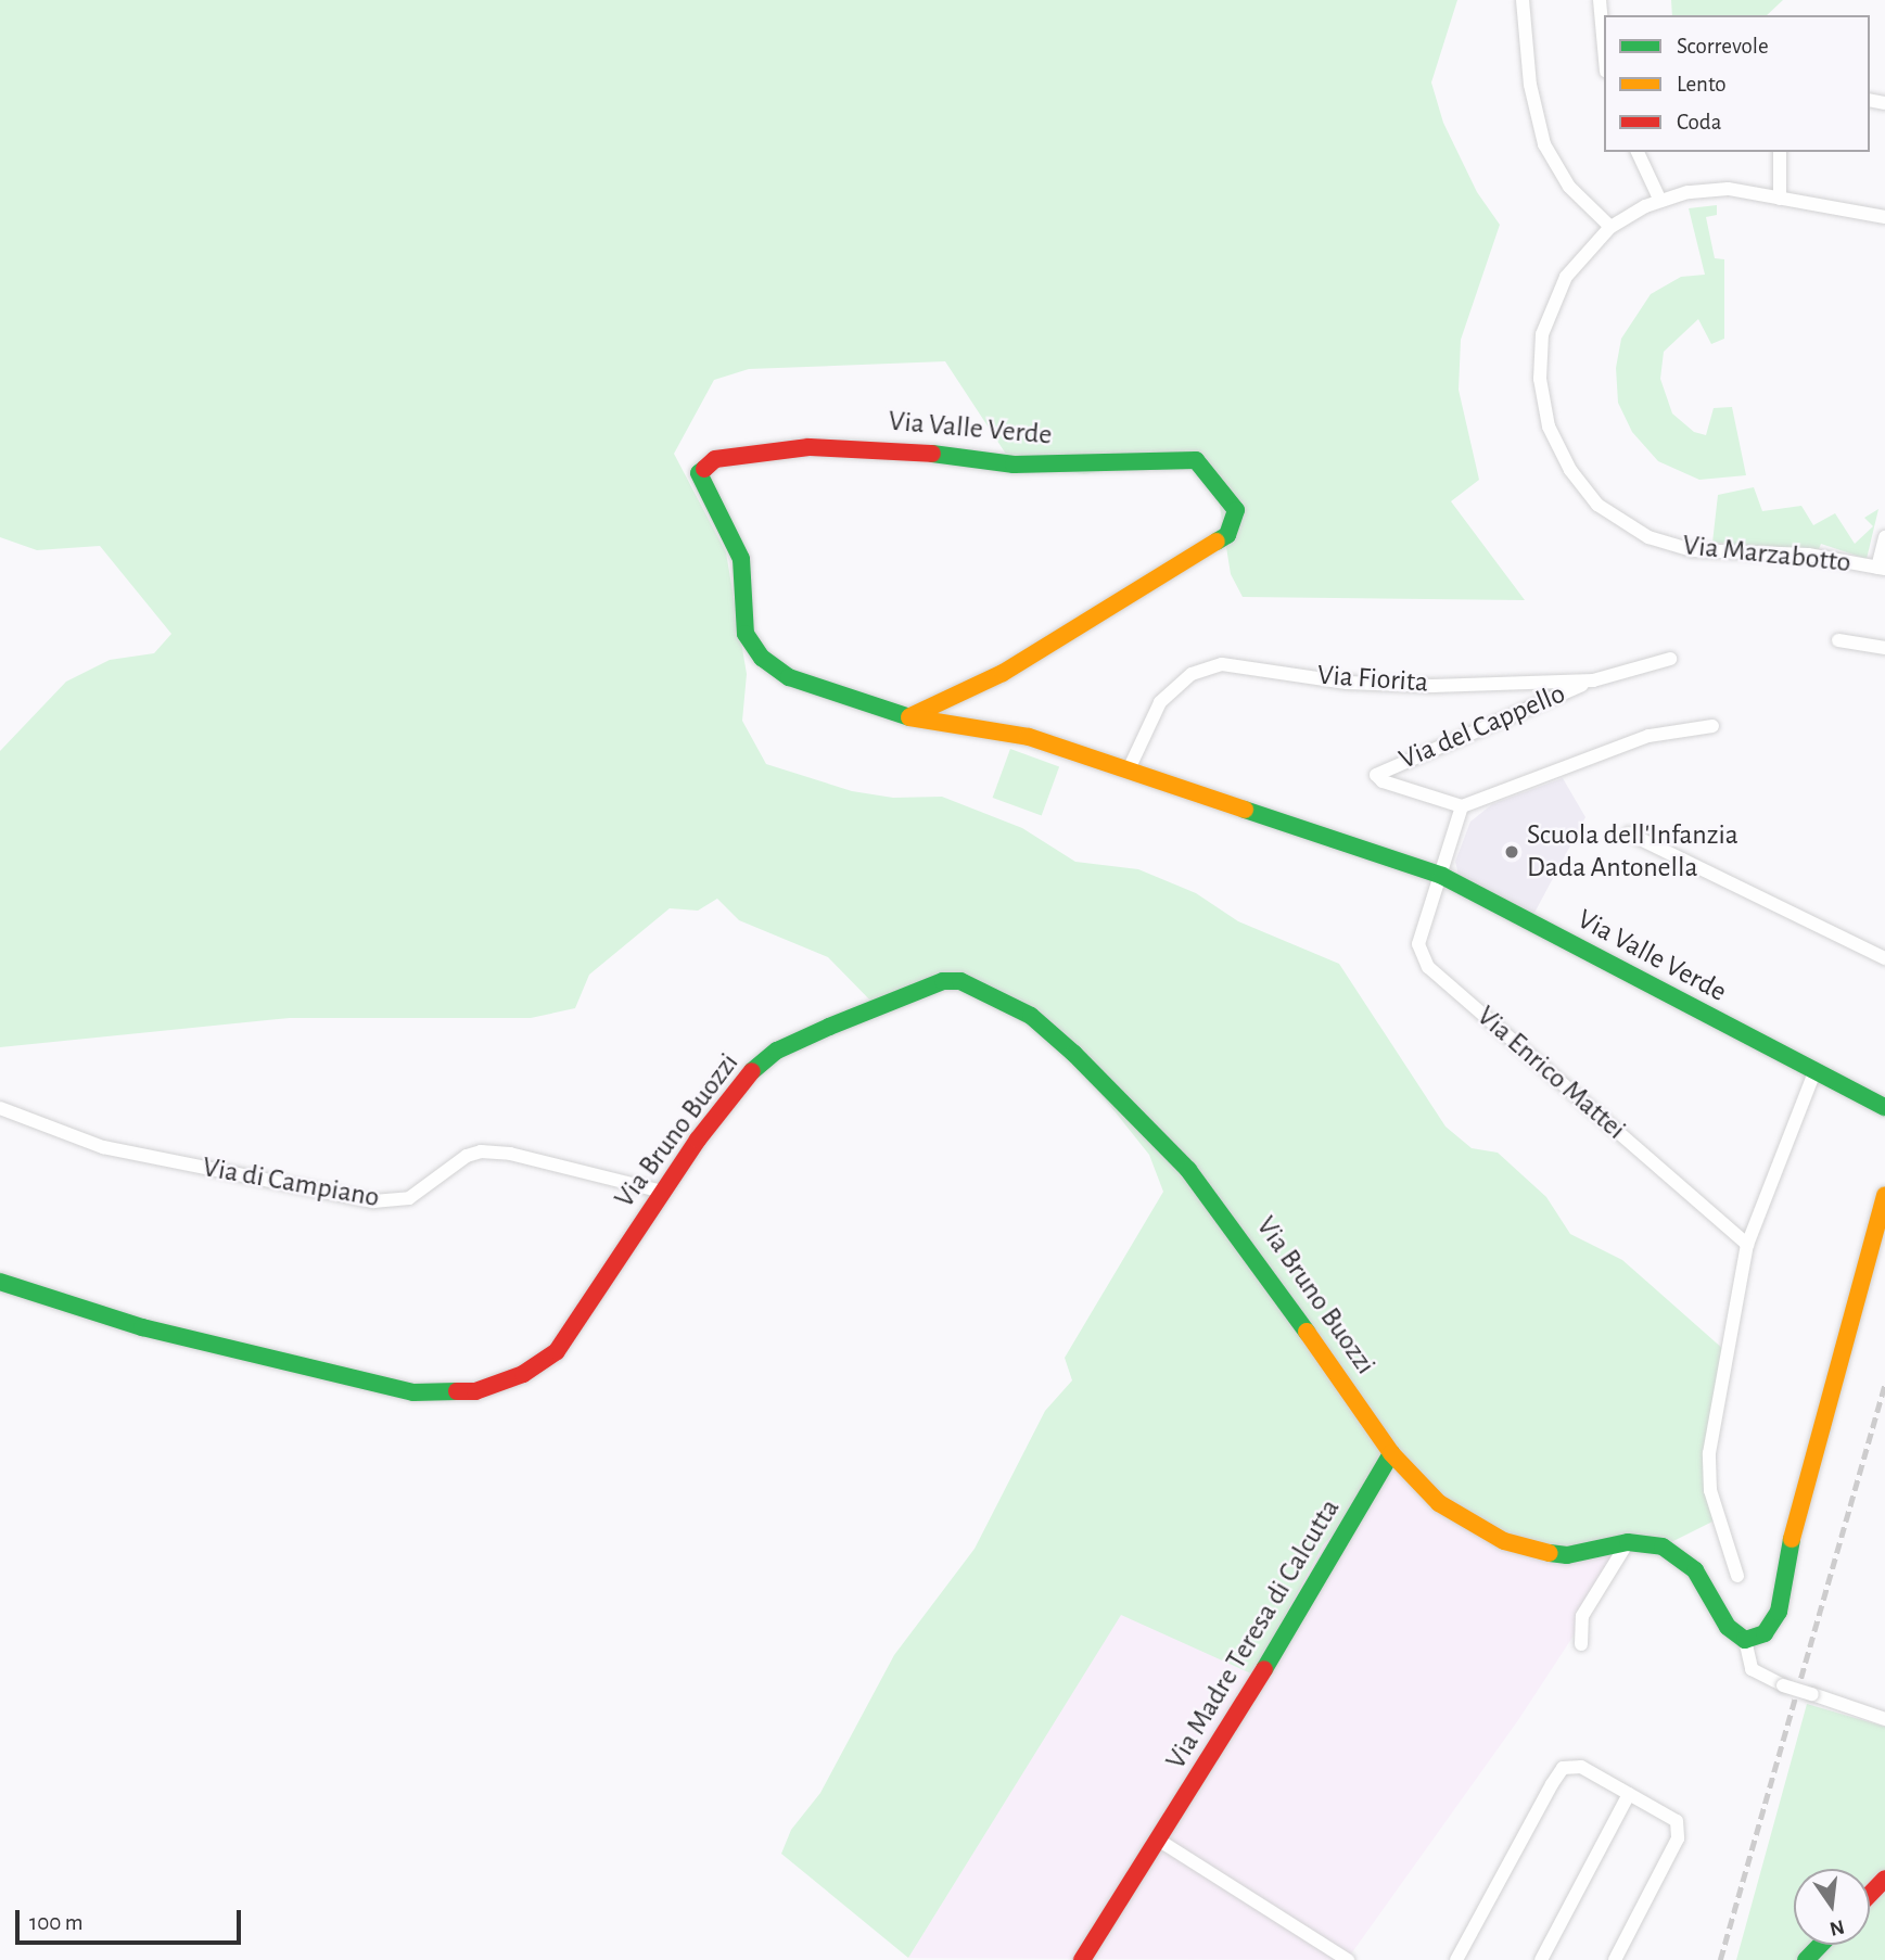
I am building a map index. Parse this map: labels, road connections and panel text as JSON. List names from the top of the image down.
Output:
{
  "streets": {
    "street": [
      "Via Valle Verde",
      "Via Marzabotto",
      "Via Fiorita",
      "Via del Cappello",
      "Via Enrico Mattei",
      "Via Bruno Buozzi",
      "Via di Campiano",
      "Via Madre Teresa di Calcutta"
    ]
  },
  "crossings": [
    ["Via Valle Verde", "Via Fiorita"],
    ["Via Valle Verde", "Via Enrico Mattei"],
    ["Via Fiorita", "Via del Cappello"],
    ["Via Bruno Buozzi", "Via di Campiano"],
    ["Via Bruno Buozzi", "Via Madre Teresa di Calcutta"]
  ],
  "places": ["Scuola dell'Infanzia Dada Antonella"],
  "legend": ["Scorrevole", "Lento", "Coda"],
  "scale_bar": "100 m",
  "north": "bottom"
}
